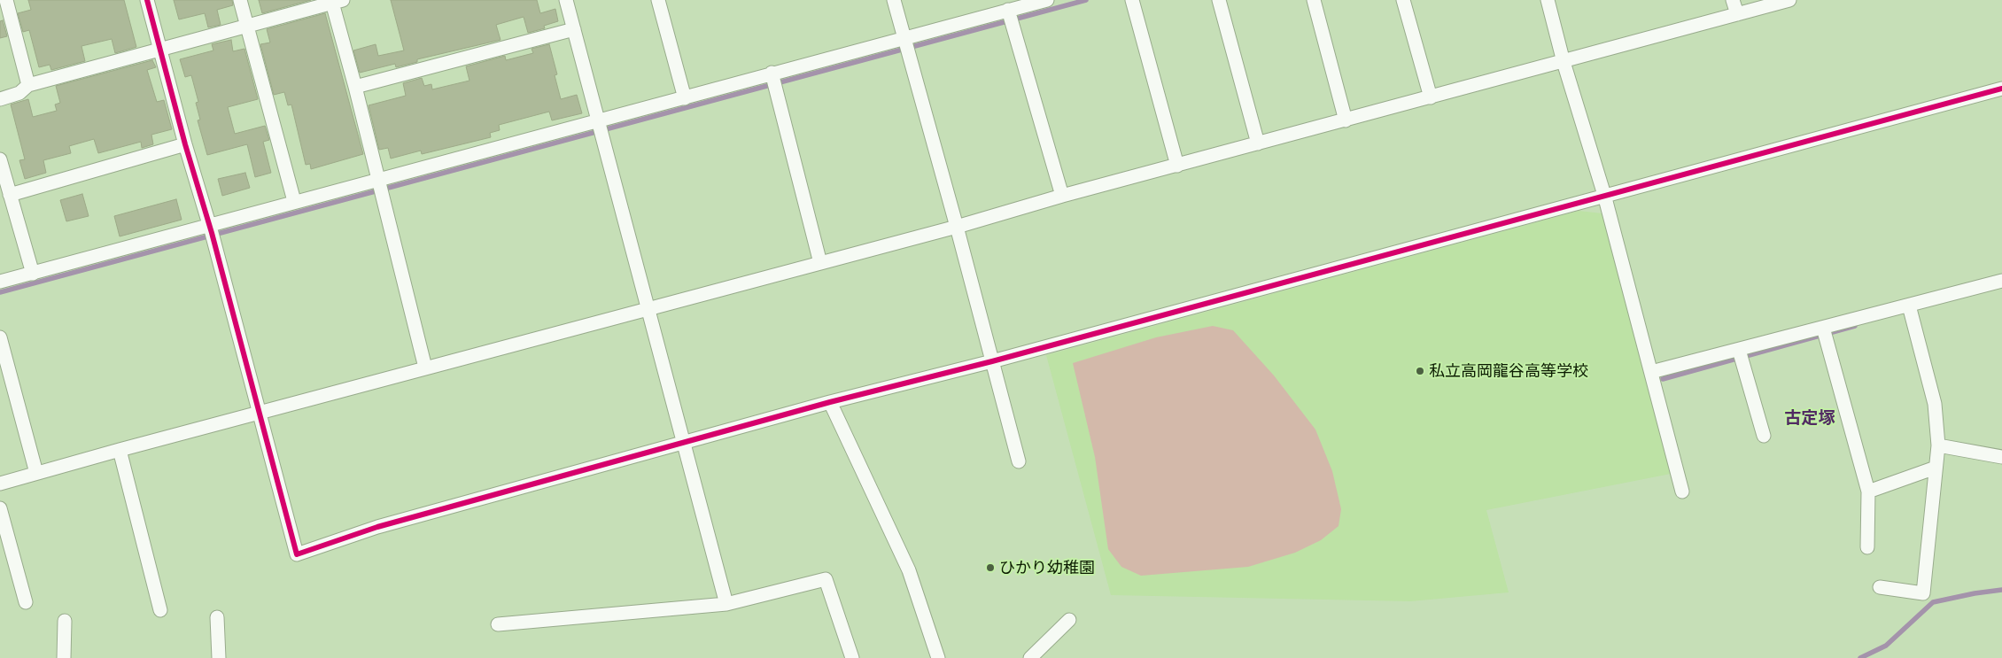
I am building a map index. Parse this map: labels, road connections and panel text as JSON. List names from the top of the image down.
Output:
{
  "districts": ["古定塚"],
  "places": ["私立高岡龍谷高等学校", "ひかり幼稚園"]
}
